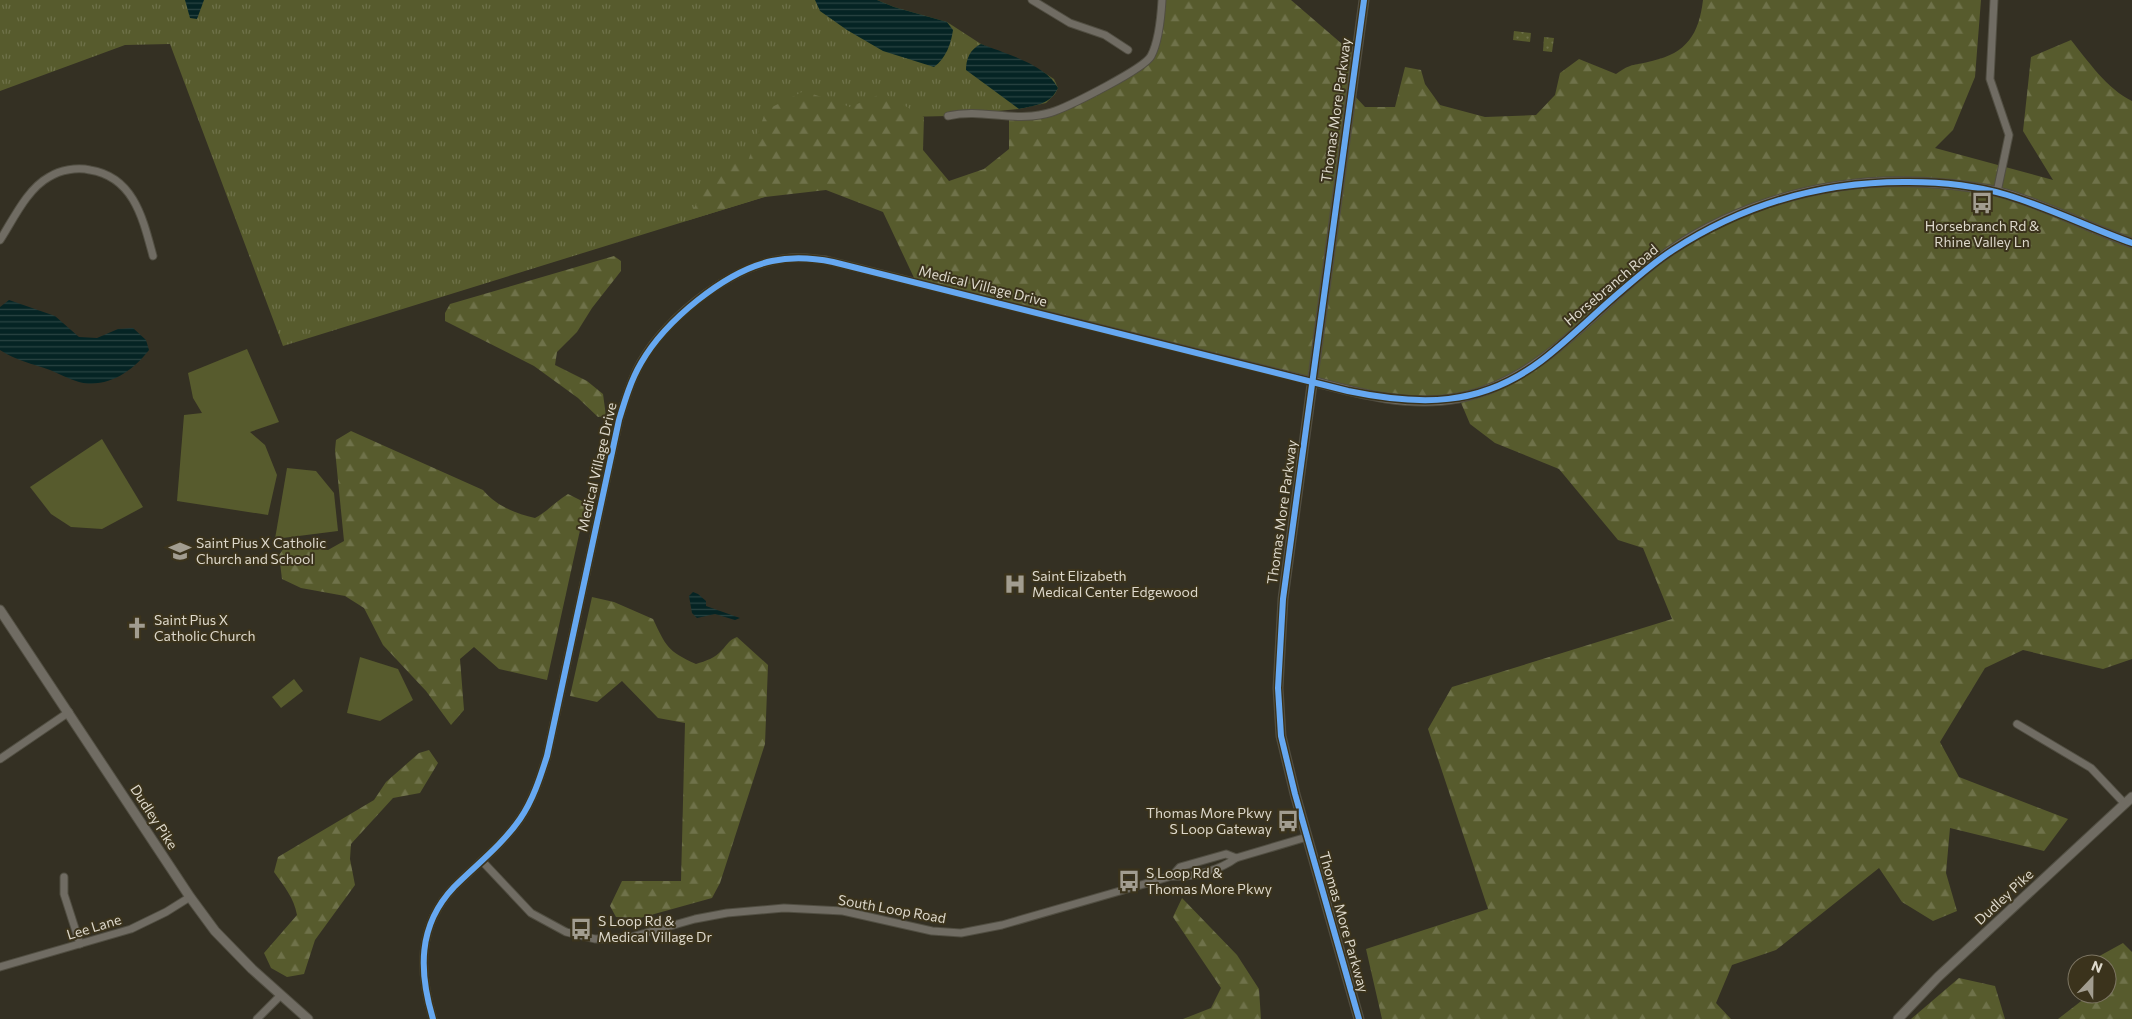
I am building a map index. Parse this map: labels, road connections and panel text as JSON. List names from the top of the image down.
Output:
{
  "streets": {
    "street": [
      "Thomas More Parkway",
      "Horsebranch Road",
      "Medical Village Drive",
      "Dudley Pike",
      "South Loop Road",
      "Lee Lane"
    ]
  },
  "crossings": [
    ["Thomas More Parkway", "Horsebranch Road"],
    ["Thomas More Parkway", "Medical Village Drive"],
    ["Thomas More Parkway", "South Loop Road"],
    ["Horsebranch Road", "Medical Village Drive"],
    ["Medical Village Drive", "South Loop Road"],
    ["Dudley Pike", "Lee Lane"]
  ],
  "places": {
    "bus stop": [
      "Horsebranch Rd & Rhine Valley Ln",
      "Thomas More Pkwy S Loop Gateway",
      "S Loop Rd & Thomas More Pkwy",
      "S Loop Rd & Medical Village Dr"
    ],
    "school or university": ["Saint Pius X Catholic Church and School"],
    "hospital": ["Saint Elizabeth Medical Center Edgewood"],
    "church": ["Saint Pius X Catholic Church"]
  },
  "north": "top"
}
